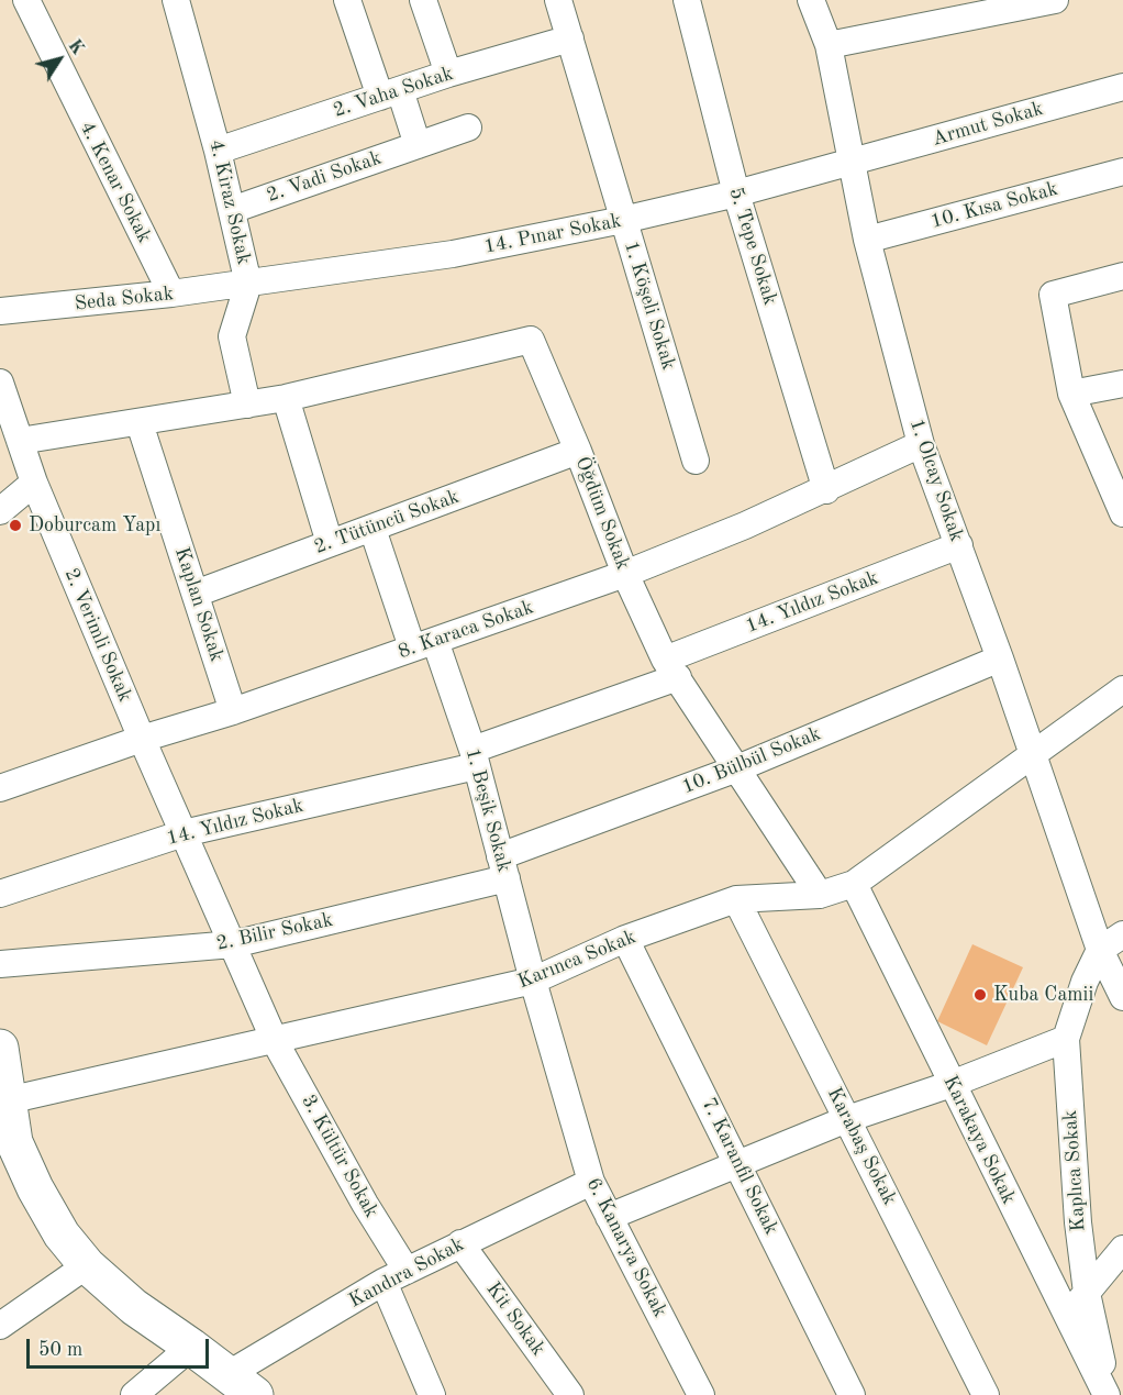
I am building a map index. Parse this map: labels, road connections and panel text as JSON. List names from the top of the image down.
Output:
{
  "streets": {
    "street": [
      "2. Vaha Sokak",
      "Armut Sokak",
      "2. Vadi Sokak",
      "4. Kenar Sokak",
      "4. Kiraz Sokak",
      "10. Kısa Sokak",
      "14. Pınar Sokak",
      "5. Tepe Sokak",
      "Seda Sokak",
      "1. Köşeli Sokak",
      "1. Olcay Sokak",
      "Öğdüm Sokak",
      "2. Tütüncü Sokak",
      "14. Yıldız Sokak",
      "Kaplan Sokak",
      "8. Karaca Sokak",
      "2. Verimli Sokak",
      "10. Bülbül Sokak",
      "1. Beşik Sokak",
      "2. Bilir Sokak",
      "Karınca Sokak",
      "Karakaya Sokak",
      "Karabaş Sokak",
      "3. Kültür Sokak",
      "7. Karanfil Sokak",
      "Kaplıca Sokak",
      "6. Kanarya Sokak",
      "Kandıra Sokak",
      "Kit Sokak"
    ]
  },
  "crossings": [
    ["2. Vaha Sokak", "4. Kiraz Sokak"],
    ["2. Vaha Sokak", "1. Köşeli Sokak"],
    ["Armut Sokak", "14. Pınar Sokak"],
    ["Armut Sokak", "1. Olcay Sokak"],
    ["2. Vadi Sokak", "4. Kiraz Sokak"],
    ["4. Kenar Sokak", "Seda Sokak"],
    ["4. Kiraz Sokak", "14. Pınar Sokak"],
    ["4. Kiraz Sokak", "Seda Sokak"],
    ["4. Kiraz Sokak", "Öğdüm Sokak"],
    ["10. Kısa Sokak", "1. Olcay Sokak"],
    ["14. Pınar Sokak", "5. Tepe Sokak"],
    ["14. Pınar Sokak", "Seda Sokak"],
    ["14. Pınar Sokak", "1. Köşeli Sokak"],
    ["14. Pınar Sokak", "1. Olcay Sokak"],
    ["5. Tepe Sokak", "8. Karaca Sokak"],
    ["1. Olcay Sokak", "14. Yıldız Sokak"],
    ["1. Olcay Sokak", "8. Karaca Sokak"],
    ["1. Olcay Sokak", "10. Bülbül Sokak"],
    ["1. Olcay Sokak", "Karınca Sokak"],
    ["1. Olcay Sokak", "Kaplıca Sokak"],
    ["Öğdüm Sokak", "2. Tütüncü Sokak"],
    ["Öğdüm Sokak", "14. Yıldız Sokak"],
    ["Öğdüm Sokak", "Kaplan Sokak"],
    ["Öğdüm Sokak", "8. Karaca Sokak"],
    ["Öğdüm Sokak", "2. Verimli Sokak"],
    ["Öğdüm Sokak", "10. Bülbül Sokak"],
    ["Öğdüm Sokak", "Karınca Sokak"],
    ["2. Tütüncü Sokak", "Kaplan Sokak"],
    ["2. Tütüncü Sokak", "1. Beşik Sokak"],
    ["14. Yıldız Sokak", "1. Beşik Sokak"],
    ["Kaplan Sokak", "8. Karaca Sokak"],
    ["8. Karaca Sokak", "2. Verimli Sokak"],
    ["8. Karaca Sokak", "1. Beşik Sokak"],
    ["10. Bülbül Sokak", "1. Beşik Sokak"],
    ["10. Bülbül Sokak", "2. Bilir Sokak"],
    ["1. Beşik Sokak", "2. Bilir Sokak"],
    ["1. Beşik Sokak", "Karınca Sokak"],
    ["1. Beşik Sokak", "6. Kanarya Sokak"],
    ["Karınca Sokak", "Karakaya Sokak"],
    ["Karınca Sokak", "Karabaş Sokak"],
    ["Karınca Sokak", "3. Kültür Sokak"],
    ["Karınca Sokak", "7. Karanfil Sokak"],
    ["Karınca Sokak", "6. Kanarya Sokak"],
    ["Karakaya Sokak", "Kaplıca Sokak"],
    ["3. Kültür Sokak", "Kandıra Sokak"],
    ["6. Kanarya Sokak", "Kandıra Sokak"],
    ["Kandıra Sokak", "Kit Sokak"]
  ],
  "places": ["Doburcam Yapı", "Kuba Camii"],
  "scale_bar": "50 m",
  "north": "top right"
}
